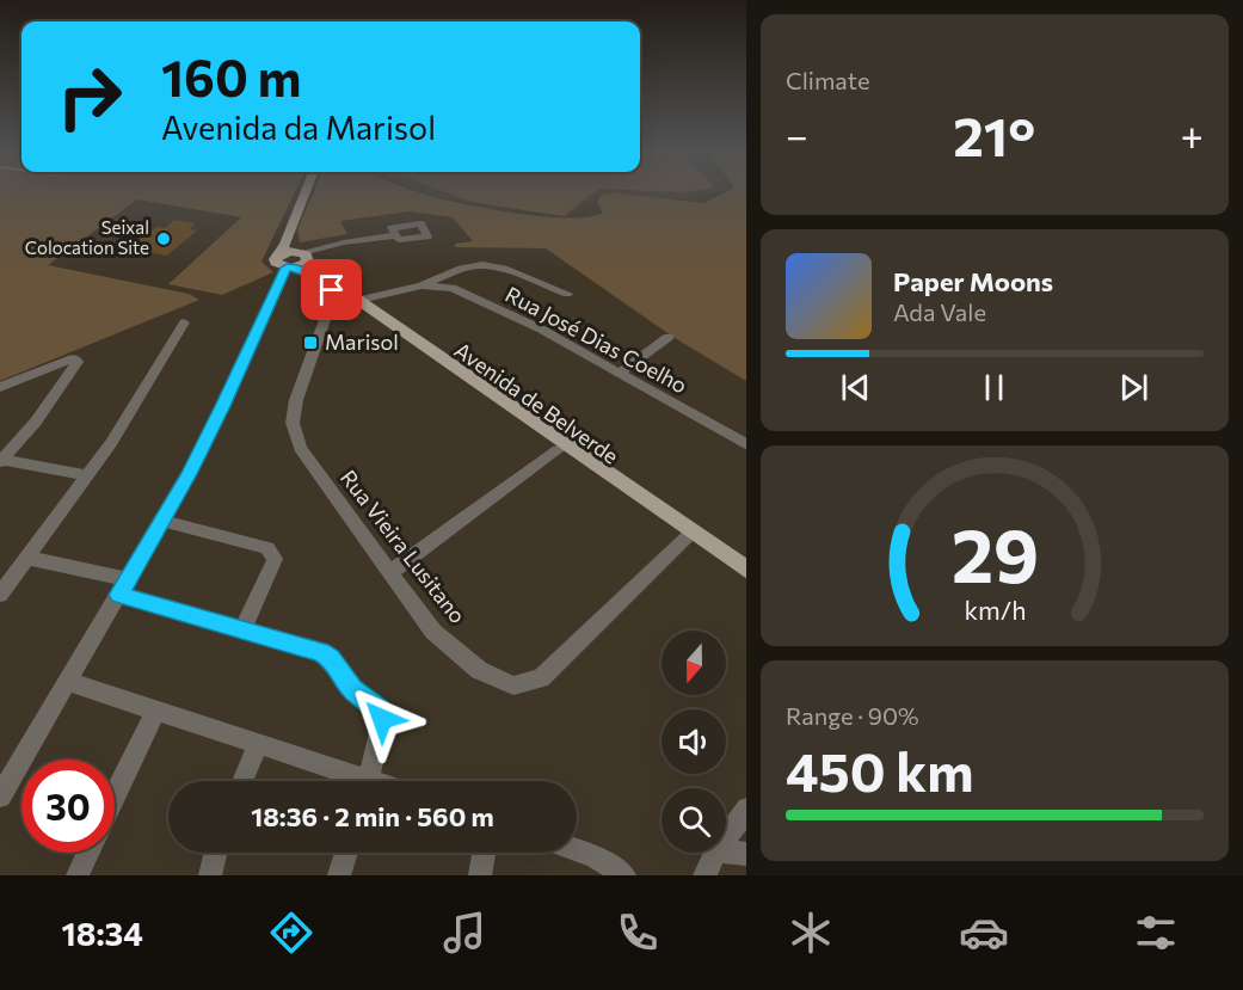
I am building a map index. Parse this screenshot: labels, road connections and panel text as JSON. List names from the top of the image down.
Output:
{
  "streets": {
    "main road": ["Avenida de Belverde"],
    "street": ["Rua José Dias Coelho", "Rua Vieira Lusitano"]
  },
  "crossings": [
    ["Avenida de Belverde", "Rua Vieira Lusitano"]
  ],
  "places": {
    "other": ["Seixal Colocation Site"],
    "transit": ["Marisol"]
  },
  "north": "bottom",
  "page": {
    "tile": [
      "Climate",
      ["Range · 90%", "450 km"]
    ],
    "turn": ["160 m", "Avenida da Marisol"],
    "heat": ["−", "21°", "+"],
    "song": ["Paper Moons", "Ada Vale"],
    "limit": "30",
    "trip": "18:36 · 2 min · 560 m",
    "tabs": "18:34",
    "gauge": ["29", "km/h"]
  }
}
